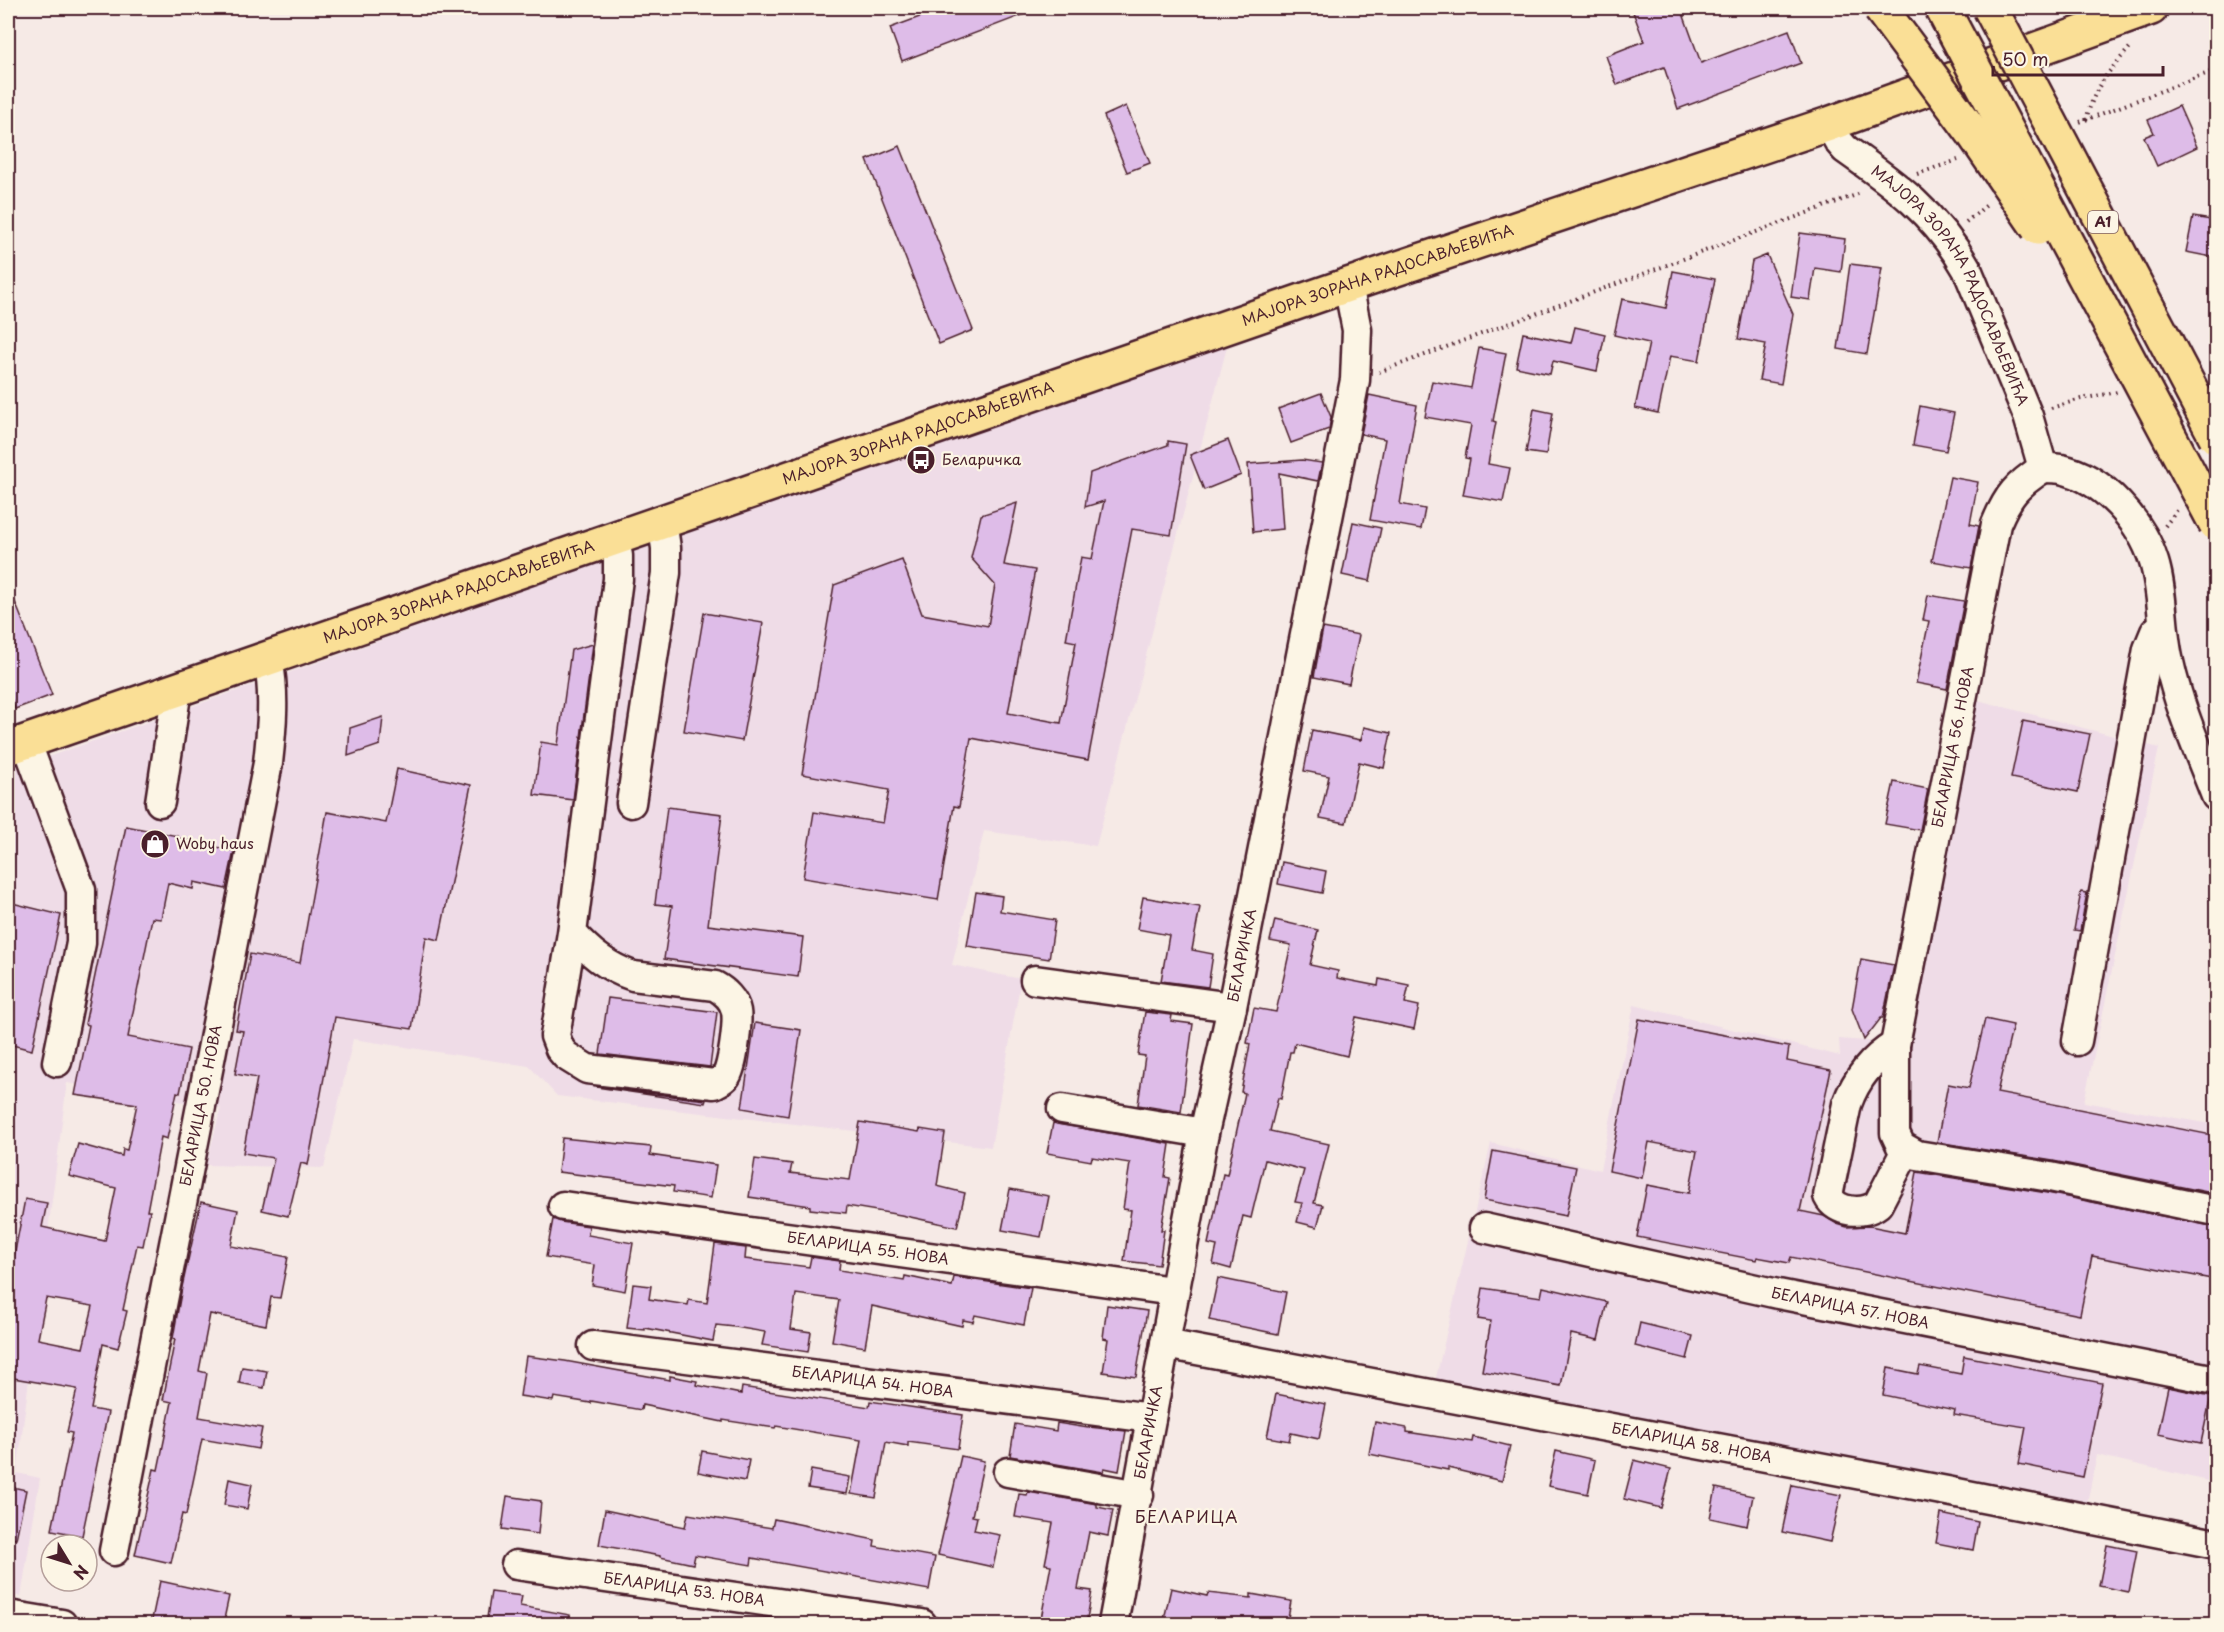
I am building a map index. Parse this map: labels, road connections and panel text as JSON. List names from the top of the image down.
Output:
{
  "streets": {
    "main road": ["A1", "МАЈОРА ЗОРАНА РАДОСАВЉЕВИЋА"],
    "street": [
      "БЕЛАРИЦА 56. НОВА",
      "БЕЛАРИЧКА",
      "БЕЛАРИЦА 50. НОВА",
      "БЕЛАРИЦА 55. НОВА",
      "БЕЛАРИЦА 57. НОВА",
      "БЕЛАРИЦА 54. НОВА",
      "БЕЛАРИЦА 58. НОВА",
      "БЕЛАРИЦА 53. НОВА"
    ]
  },
  "crossings": [
    ["МАЈОРА ЗОРАНА РАДОСАВЉЕВИЋА", "БЕЛАРИЦА 56. НОВА"],
    ["МАЈОРА ЗОРАНА РАДОСАВЉЕВИЋА", "БЕЛАРИЧКА"],
    ["МАЈОРА ЗОРАНА РАДОСАВЉЕВИЋА", "БЕЛАРИЦА 50. НОВА"],
    ["БЕЛАРИЧКА", "БЕЛАРИЦА 55. НОВА"],
    ["БЕЛАРИЧКА", "БЕЛАРИЦА 54. НОВА"],
    ["БЕЛАРИЧКА", "БЕЛАРИЦА 58. НОВА"]
  ],
  "districts": ["БЕЛАРИЦА"],
  "places": {
    "bus stop": ["Беларичка"],
    "shop": ["Woby haus"]
  },
  "scale_bar": "50 m",
  "north": "bottom right"
}
